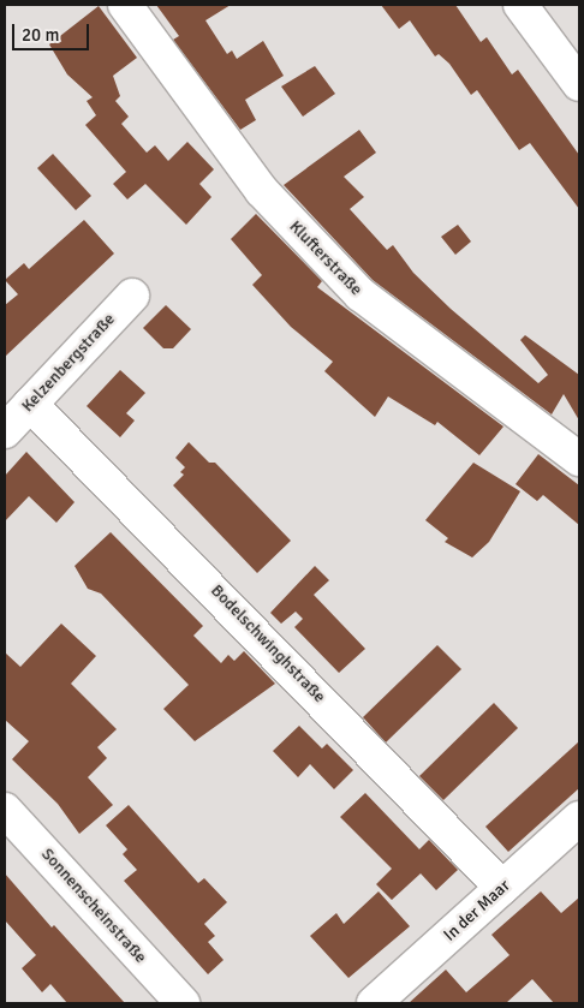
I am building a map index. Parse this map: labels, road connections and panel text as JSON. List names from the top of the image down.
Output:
{
  "streets": {
    "street": [
      "Klufterstraße",
      "Kelzenbergstraße",
      "Bodelschwinghstraße",
      "Sonnenscheinstraße",
      "In der Maar"
    ]
  },
  "crossings": [
    ["Kelzenbergstraße", "Bodelschwinghstraße"],
    ["Bodelschwinghstraße", "In der Maar"]
  ],
  "scale_bar": "20 m"
}
